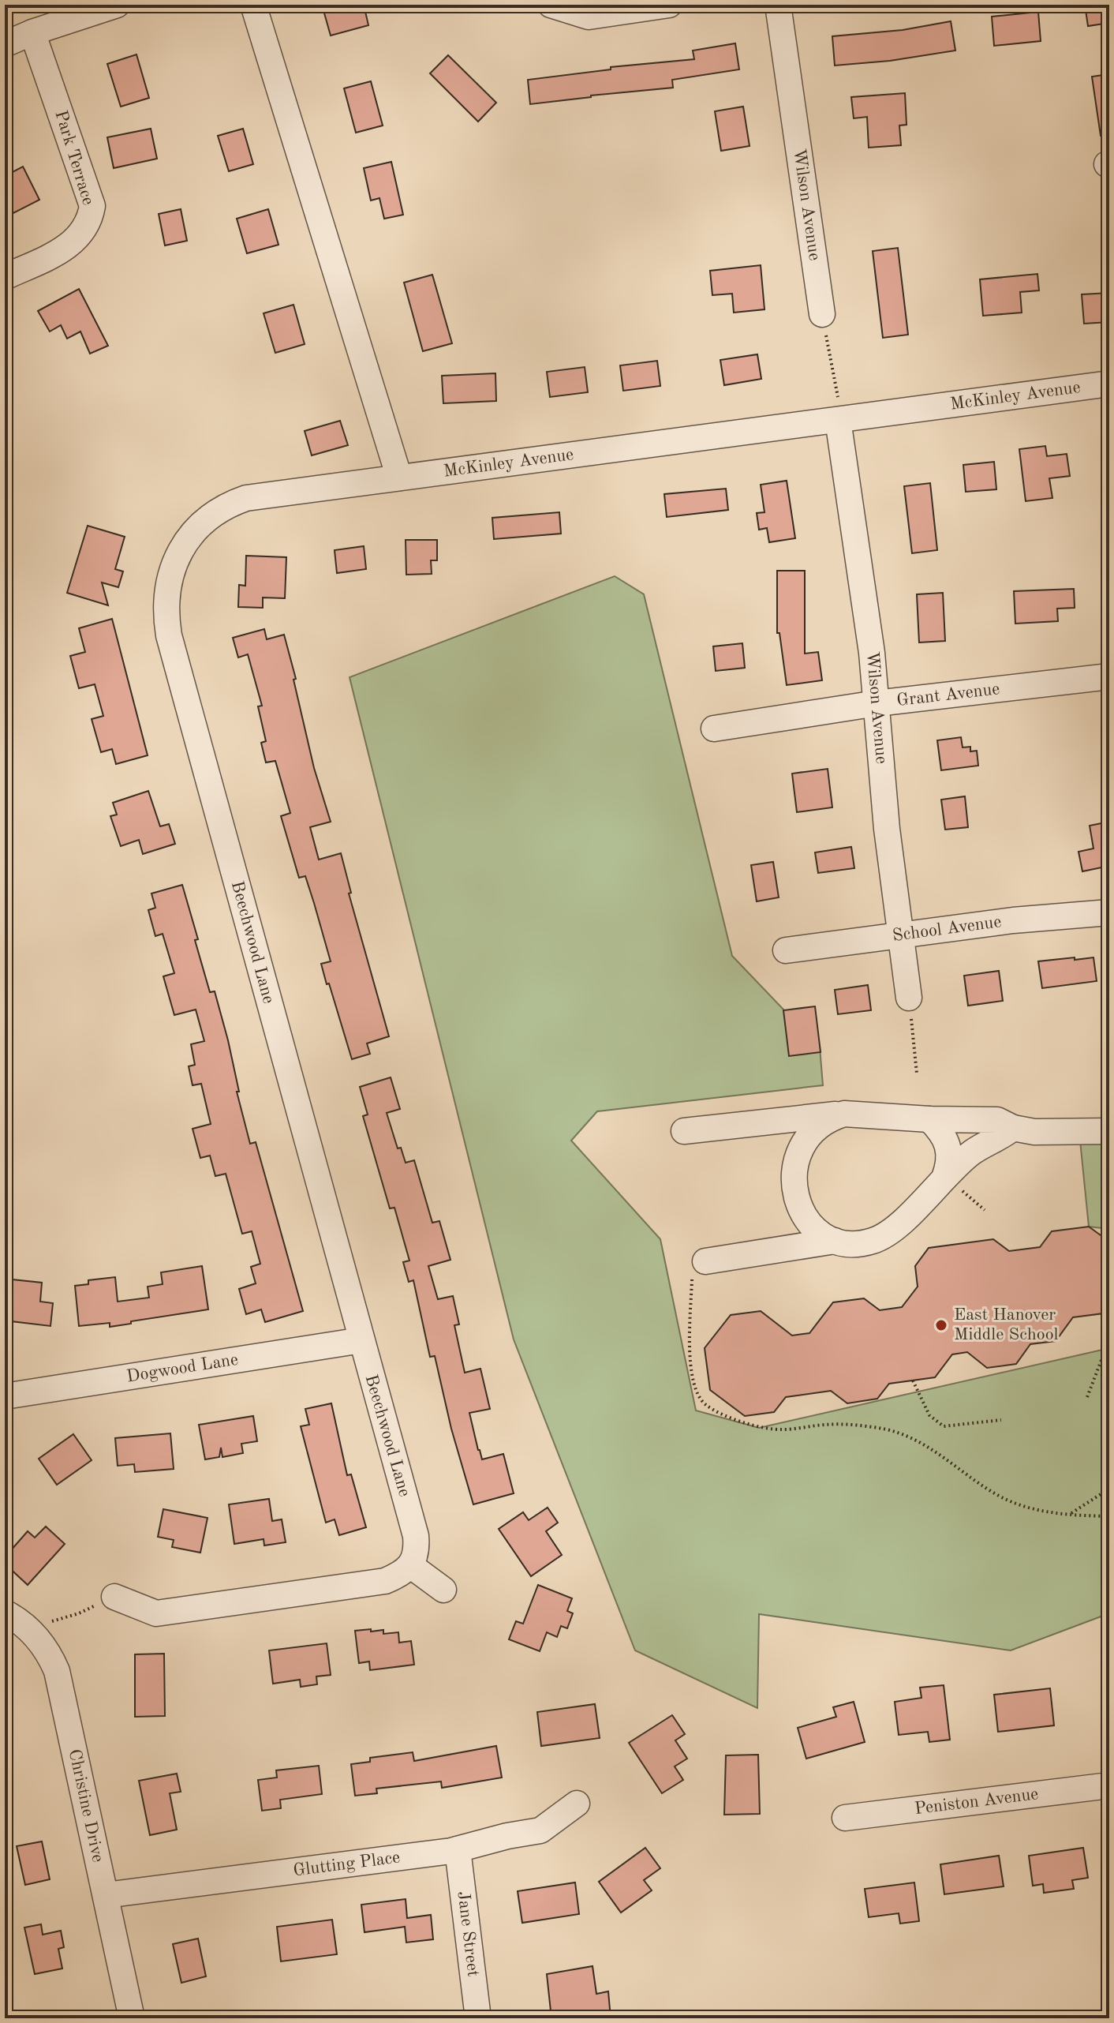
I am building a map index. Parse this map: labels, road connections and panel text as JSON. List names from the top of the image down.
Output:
{
  "streets": {
    "street": [
      "Park Terrace",
      "Wilson Avenue",
      "McKinley Avenue",
      "Grant Avenue",
      "School Avenue",
      "Beechwood Lane",
      "Dogwood Lane",
      "Peniston Avenue",
      "Christine Drive",
      "Glutting Place",
      "Jane Street"
    ]
  },
  "crossings": [
    ["Wilson Avenue", "McKinley Avenue"],
    ["Wilson Avenue", "Grant Avenue"],
    ["Wilson Avenue", "School Avenue"],
    ["McKinley Avenue", "Beechwood Lane"],
    ["Beechwood Lane", "Dogwood Lane"],
    ["Christine Drive", "Glutting Place"],
    ["Glutting Place", "Jane Street"]
  ],
  "places": ["East Hanover Middle School"]
}
